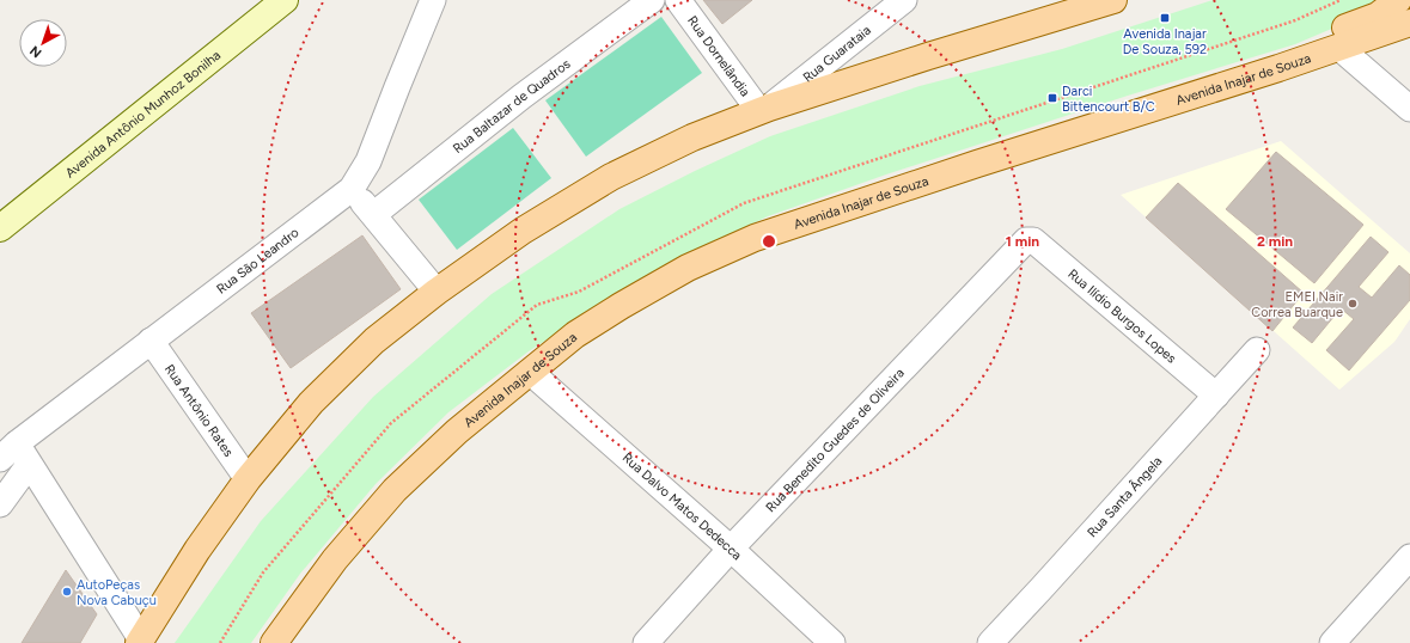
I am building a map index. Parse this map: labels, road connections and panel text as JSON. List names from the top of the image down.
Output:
{
  "streets": {
    "main road": ["Avenida Inajar de Souza"],
    "street": [
      "Rua Guarataia",
      "Rua Dornelândia",
      "Rua Baltazar de Quadros",
      "Avenida Antônio Munhoz Bonilha",
      "Rua São Leandro",
      "Rua Ilídio Burgos Lopes",
      "Rua Antônio Rates",
      "Rua Benedito Guedes de Oliveira",
      "Rua Santa Ângela",
      "Rua Dalvo Matos Dedecca"
    ]
  },
  "crossings": [
    ["Rua Guarataia", "Rua Dornelândia"],
    ["Avenida Inajar de Souza", "Rua Dalvo Matos Dedecca"],
    ["Rua São Leandro", "Rua Antônio Rates"],
    ["Rua Ilídio Burgos Lopes", "Rua Benedito Guedes de Oliveira"],
    ["Rua Ilídio Burgos Lopes", "Rua Santa Ângela"],
    ["Rua Benedito Guedes de Oliveira", "Rua Dalvo Matos Dedecca"]
  ],
  "places": {
    "transit": ["Avenida Inajar De Souza, 592", "Darci Bittencourt B/C"],
    "other": ["EMEI Nair Correa Buarque", "AutoPeças Nova Cabuçu"]
  },
  "north": "bottom left",
  "rings": ["1 min", "2 min"]
}
